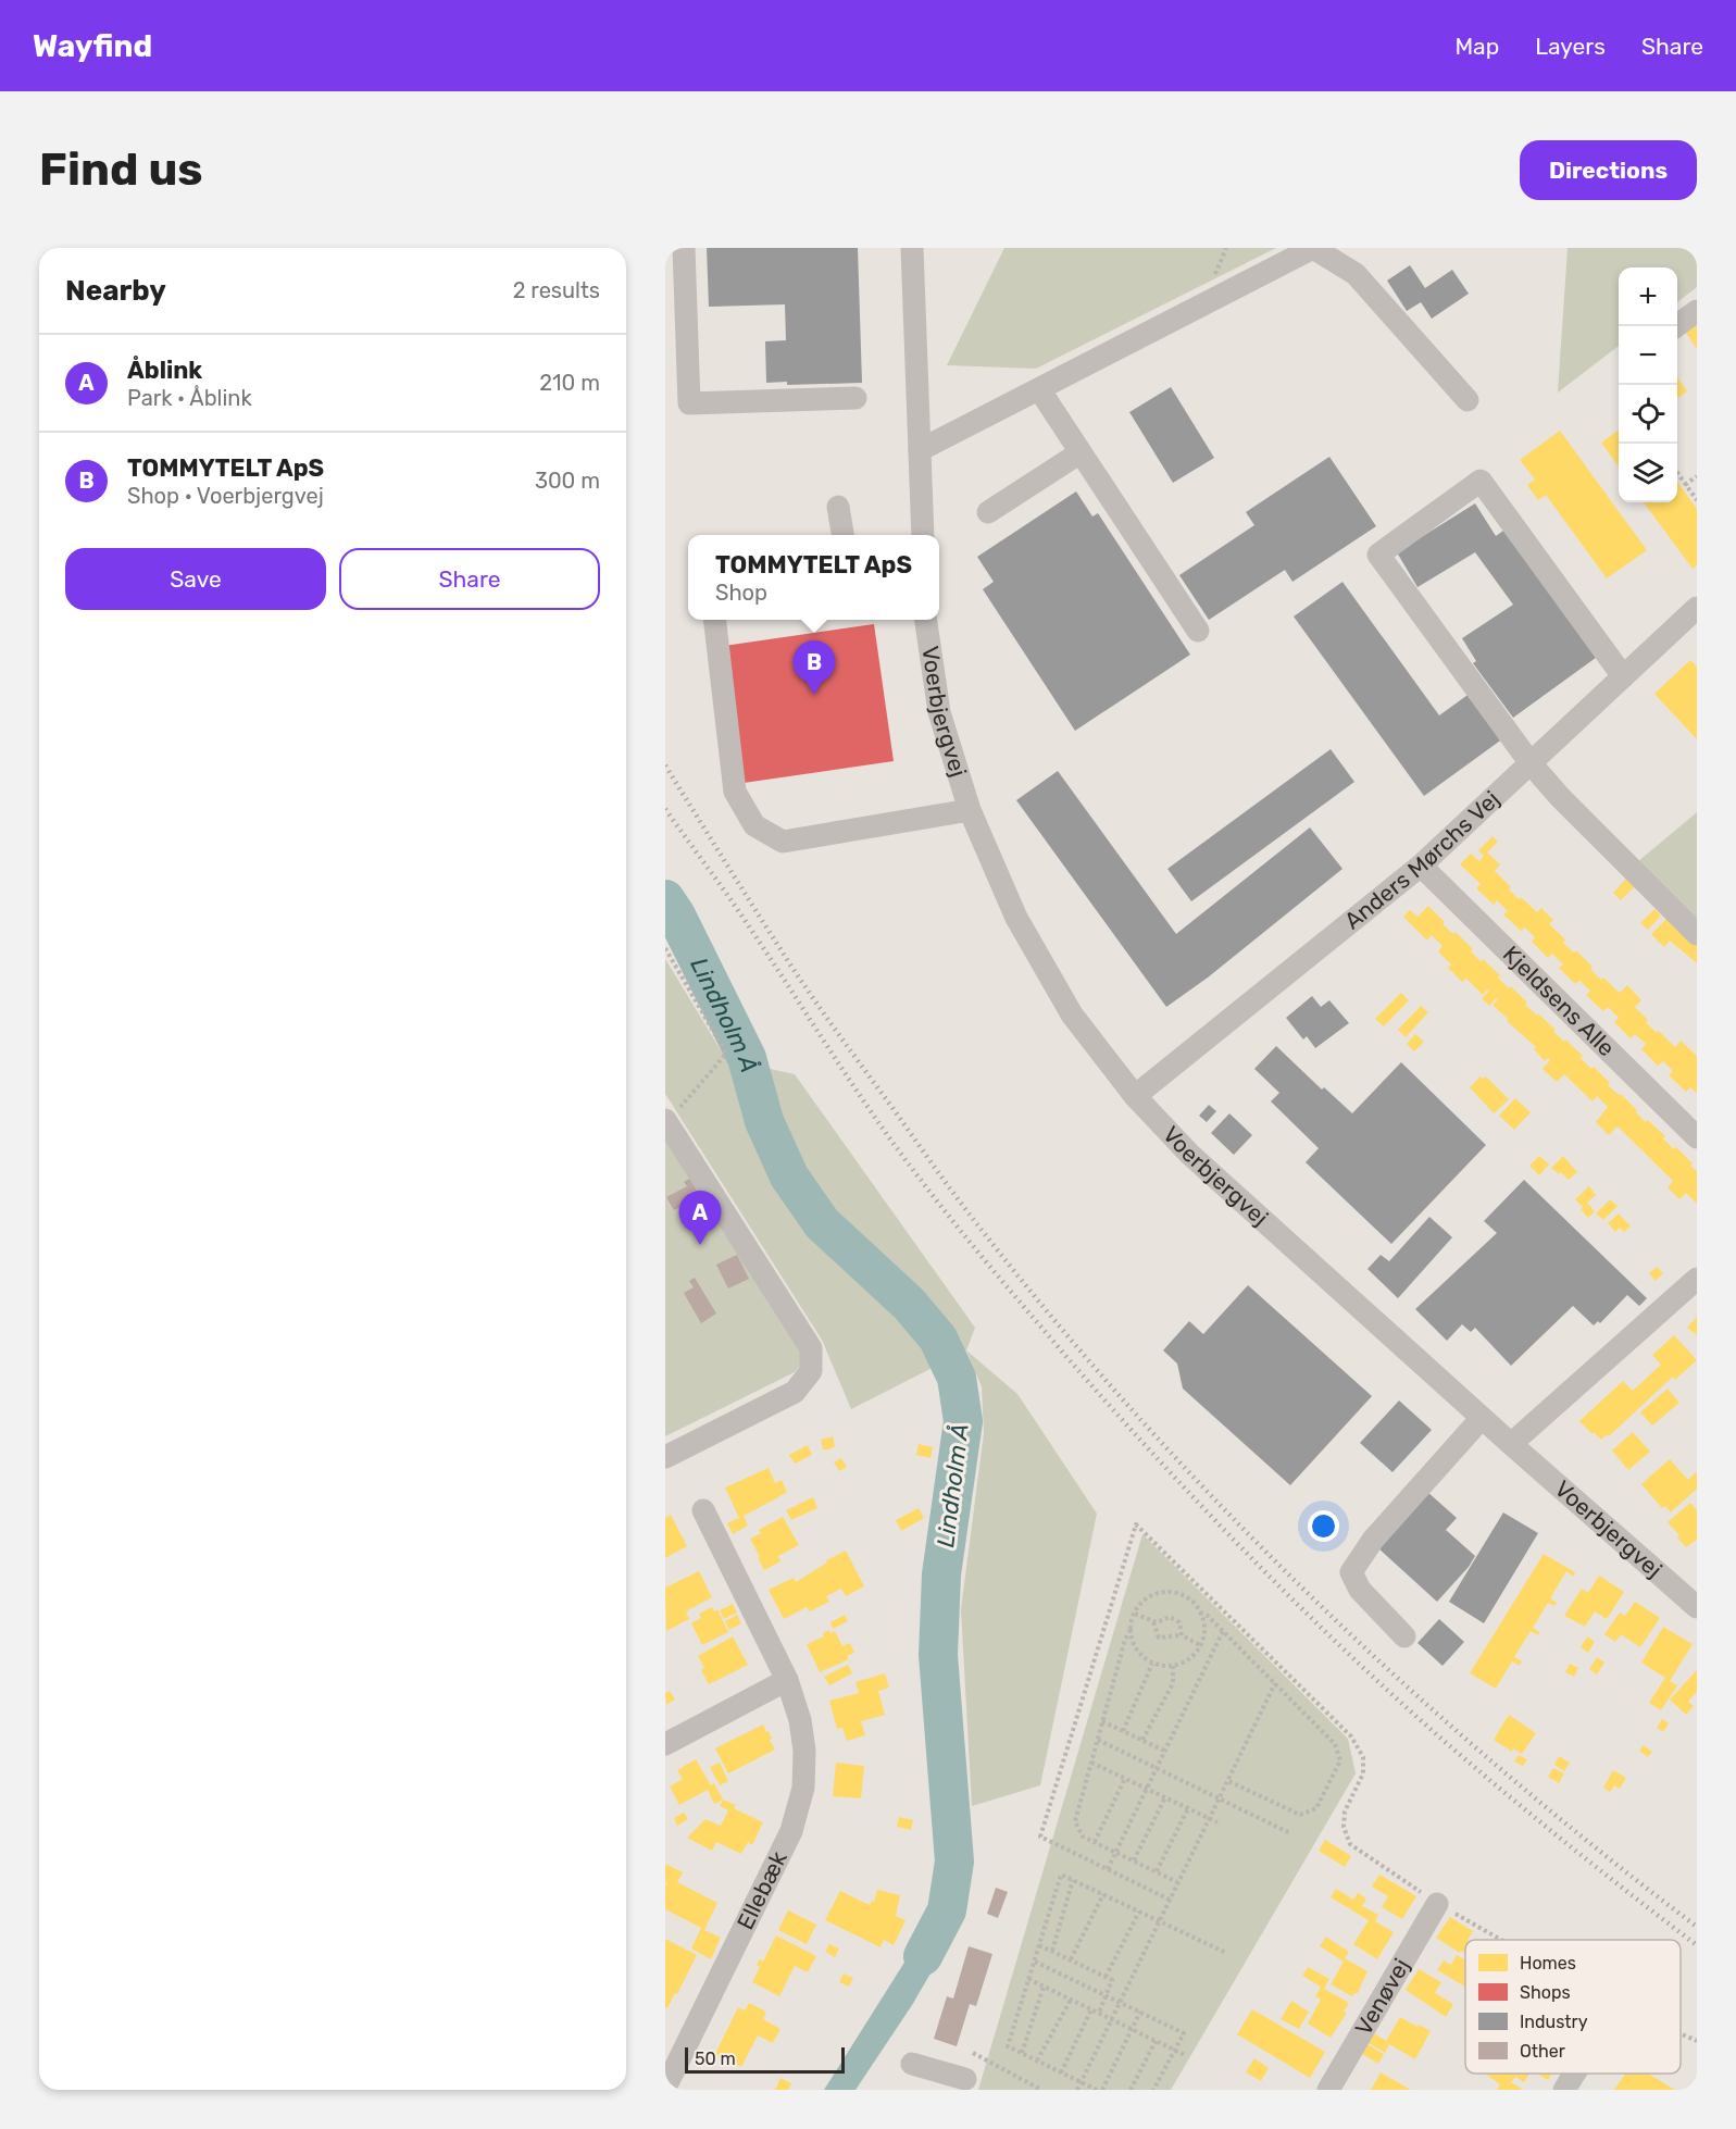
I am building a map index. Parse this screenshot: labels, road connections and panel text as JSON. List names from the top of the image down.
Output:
{
  "streets": {
    "street": [
      "Voerbjergvej",
      "Anders Mørchs Vej",
      "Kjeldsens Alle",
      "Ellebæk",
      "Venøvej"
    ]
  },
  "crossings": [
    ["Voerbjergvej", "Anders Mørchs Vej"],
    ["Anders Mørchs Vej", "Kjeldsens Alle"]
  ],
  "water": ["Lindholm Å"],
  "legend": [
    "Homes",
    "Shops",
    "Industry",
    "Other"
  ],
  "scale_bar": "50 m",
  "page": {
    "header": "Wayfind",
    "nav": ["Map", "Layers", "Share"],
    "buttons": [
      "Directions",
      ["Save", "Share"]
    ],
    "title": "Find us",
    "heading": ["Nearby", "2 results"],
    "map_buttons": ["+", "−"],
    "list": [
      {
        "mark": "A",
        "name": "Åblink",
        "note": "Park · Åblink",
        "value": "210 m"
      },
      {
        "mark": "B",
        "name": "TOMMYTELT ApS",
        "note": "Shop · Voerbjergvej",
        "value": "300 m"
      }
    ],
    "popup": ["TOMMYTELT ApS", "Shop"],
    "pins": ["B", "A"],
    "scale": "50 m"
  }
}
